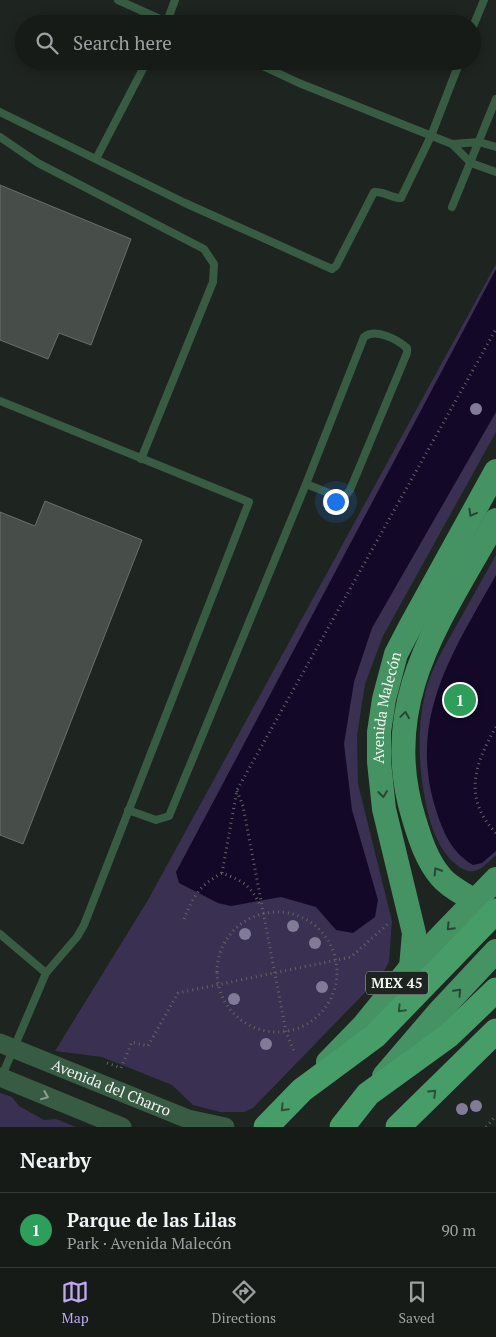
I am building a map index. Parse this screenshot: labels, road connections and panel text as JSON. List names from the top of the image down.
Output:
{
  "streets": {
    "highway": ["MEX 45"],
    "main road": ["Avenida Malecón"],
    "street": ["Avenida del Charro"]
  },
  "crossings": [
    ["Avenida Malecón", "MEX 45"]
  ],
  "page": {
    "search": "Search here",
    "pins": "1",
    "heading": "Nearby",
    "list": [
      {
        "mark": "1",
        "name": "Parque de las Lilas",
        "note": "Park · Avenida Malecón",
        "value": "90 m"
      }
    ],
    "nav": ["Map", "Directions", "Saved"]
  }
}
